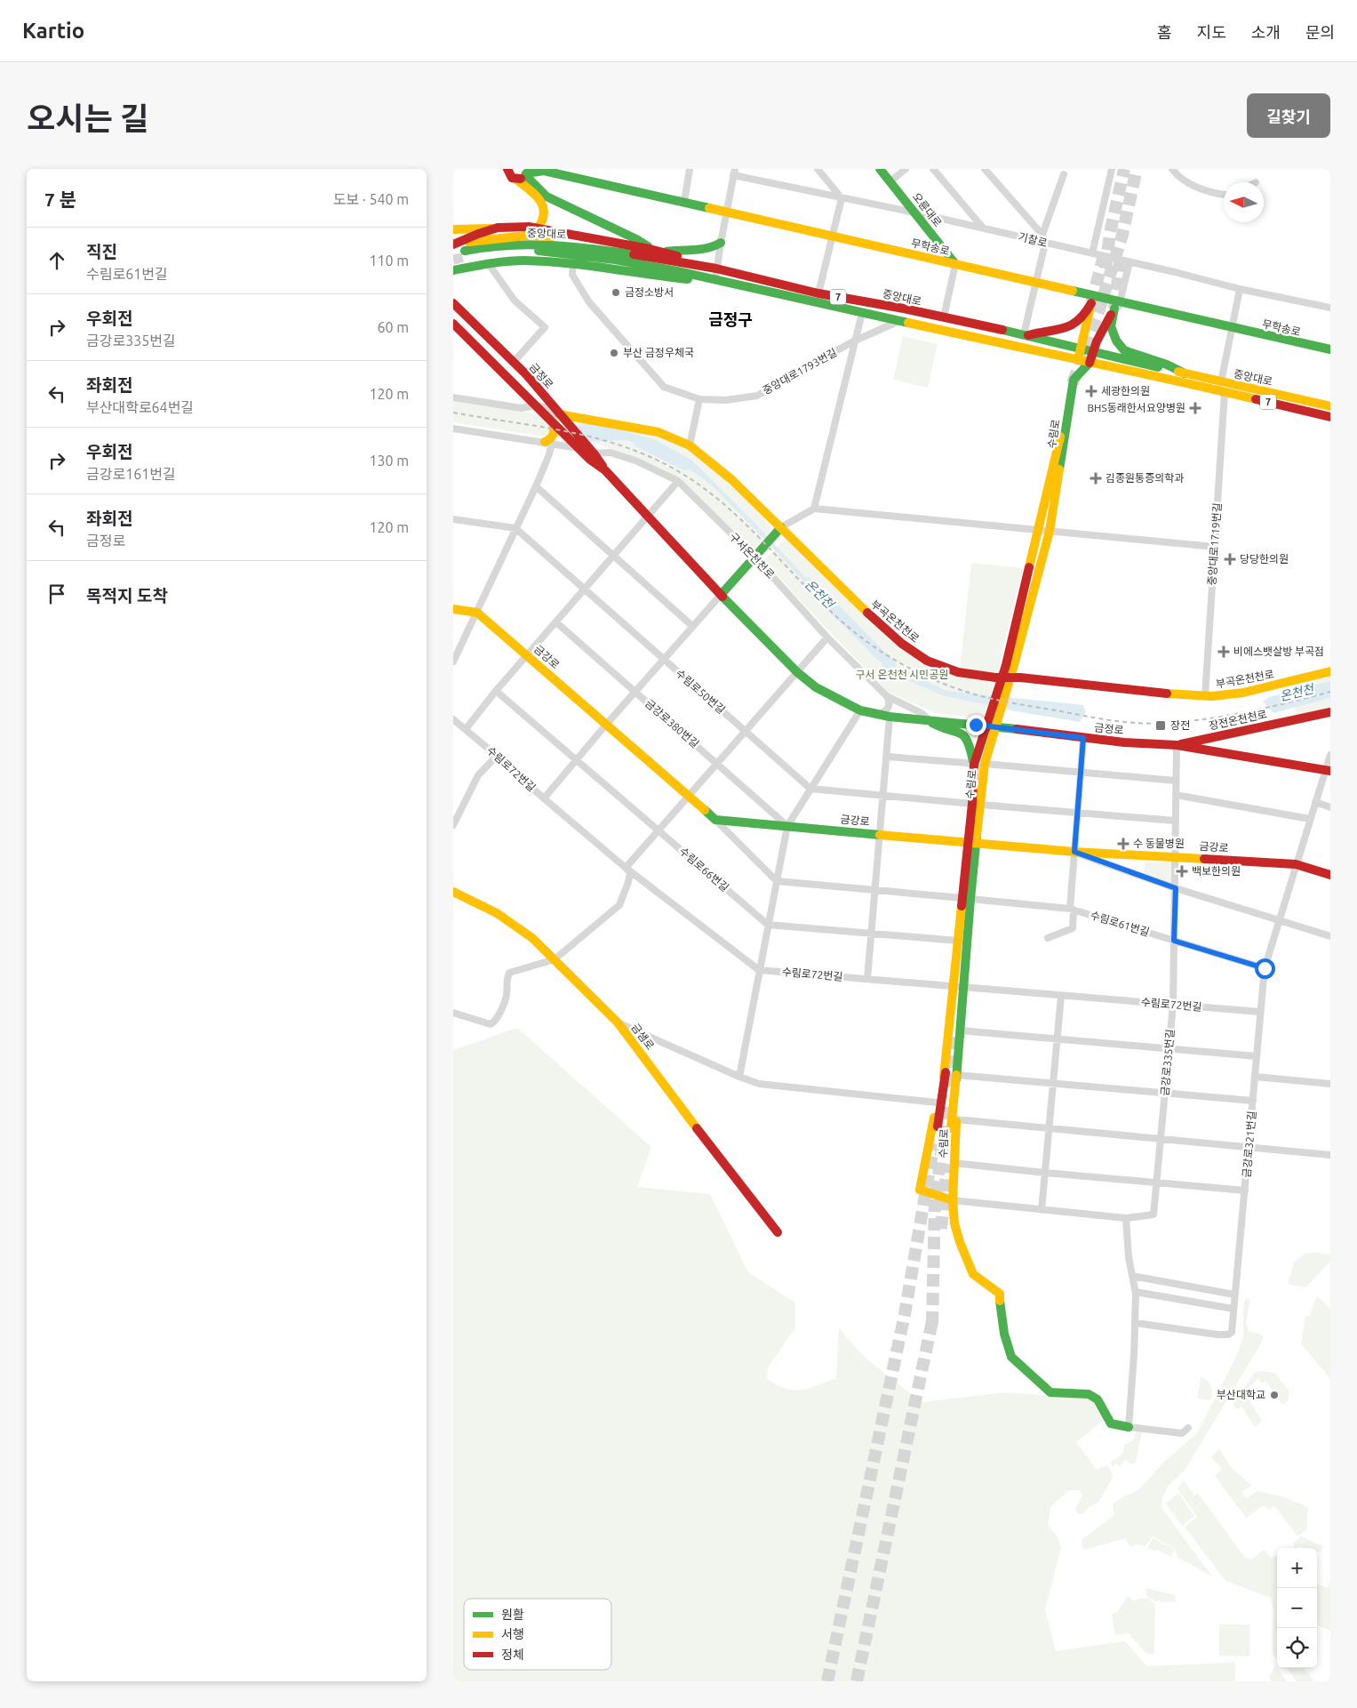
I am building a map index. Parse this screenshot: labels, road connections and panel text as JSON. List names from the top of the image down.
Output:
{
  "streets": {
    "main road": [
      "오륜대로",
      "중앙대로",
      "무학송로",
      "7",
      "금정로",
      "수림로",
      "부곡온천천로",
      "금강로",
      "장전온천천로",
      "금샘로"
    ],
    "street": [
      "기찰로",
      "중앙대로1793번길",
      "중앙대로1719번길",
      "구서온천천로",
      "수림로50번길",
      "금강로380번길",
      "수림로72번길",
      "수림로66번길",
      "수림로61번길",
      "금강로335번길",
      "금강로321번길"
    ]
  },
  "crossings": [
    ["오륜대로", "기찰로"],
    ["오륜대로", "무학송로"],
    ["중앙대로", "중앙대로1793번길"],
    ["중앙대로", "수림로"],
    ["중앙대로", "중앙대로1719번길"],
    ["금정로", "수림로"],
    ["금정로", "구서온천천로"],
    ["금정로", "부곡온천천로"],
    ["금정로", "장전온천천로"],
    ["금정로", "금강로335번길"],
    ["수림로", "부곡온천천로"],
    ["수림로", "금강로"],
    ["수림로", "수림로72번길"],
    ["수림로", "수림로61번길"],
    ["중앙대로1719번길", "부곡온천천로"],
    ["금강로", "금강로380번길"],
    ["금강로", "금강로335번길"],
    ["금강로", "금강로321번길"],
    ["장전온천천로", "금강로335번길"],
    ["수림로72번길", "금강로335번길"],
    ["수림로72번길", "금강로321번길"],
    ["수림로61번길", "금강로335번길"],
    ["수림로61번길", "금강로321번길"]
  ],
  "districts": ["금정구"],
  "water": ["온천천"],
  "parks": ["구서 온천천 시민공원"],
  "places": {
    "other": ["금정소방서", "부산 금정우체국", "부산대학교"],
    "health": [
      "세광한의원",
      "BHS동래한서요양병원",
      "김종원통증의학과",
      "당당한의원",
      "비에스뱃살방 부곡점",
      "수 동물병원",
      "백보한의원"
    ],
    "transit": ["장전"]
  },
  "legend": ["원활", "서행", "정체"],
  "north": "left",
  "page": {
    "header": "Kartio",
    "nav": [
      "홈",
      "지도",
      "소개",
      "문의"
    ],
    "title": "오시는 길",
    "buttons": "길찾기",
    "heading": ["7 분", "도보 · 540 m"],
    "list": [
      ["직진", "수림로61번길", "110 m"],
      ["우회전", "금강로335번길", "60 m"],
      ["좌회전", "부산대학로64번길", "120 m"],
      ["우회전", "금강로161번길", "130 m"],
      ["좌회전", "금정로", "120 m"],
      "목적지 도착"
    ],
    "map_buttons": ["+", "−"]
  }
}
